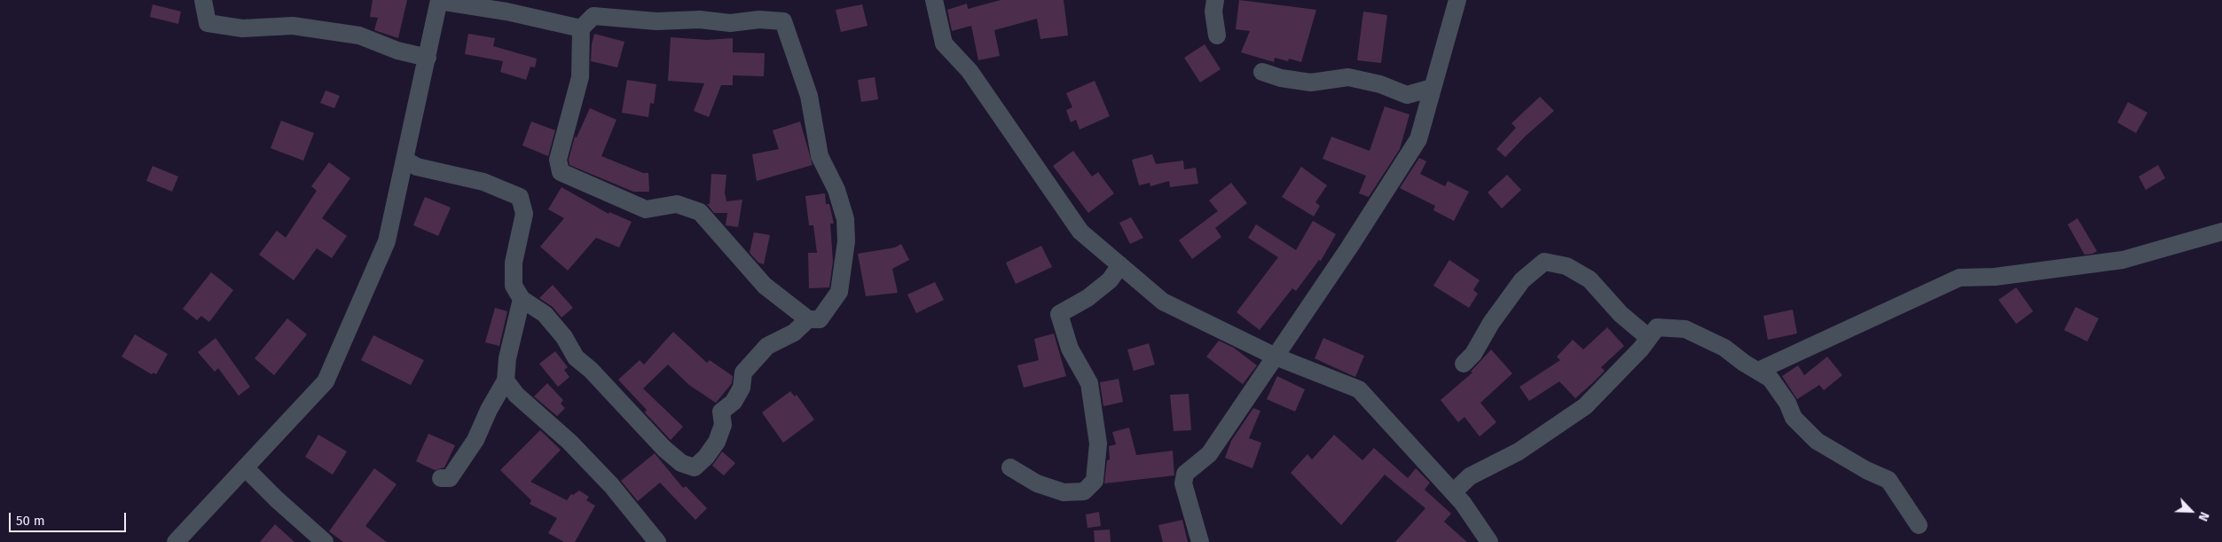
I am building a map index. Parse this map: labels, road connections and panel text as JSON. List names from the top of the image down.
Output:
{
  "scale_bar": "50 m",
  "north": "bottom right"
}
